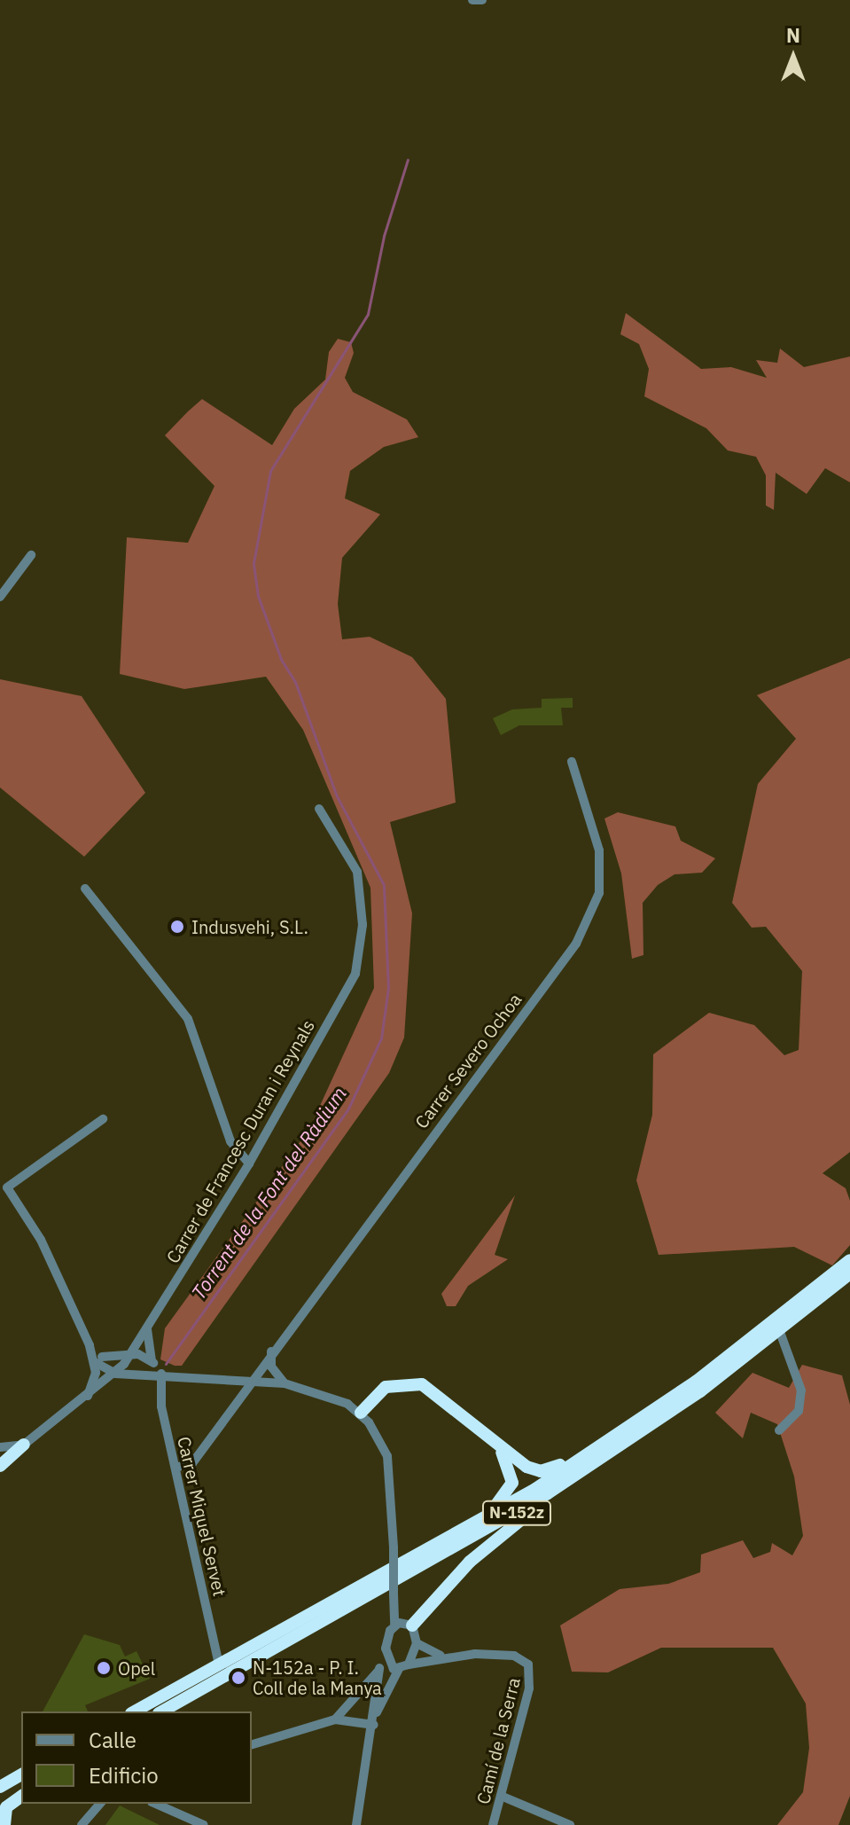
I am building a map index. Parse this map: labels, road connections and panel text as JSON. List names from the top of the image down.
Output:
{
  "streets": {
    "highway": ["N-152z"],
    "street": [
      "Carrer Severo Ochoa",
      "Carrer de Francesc Duran i Reynals",
      "Carrer Miquel Servet",
      "Camí de la Serra"
    ]
  },
  "crossings": [
    ["Carrer Severo Ochoa", "Carrer Miquel Servet"],
    ["N-152z", "Carrer Miquel Servet"]
  ],
  "water": ["Torrent de la Font del Ràdium"],
  "places": ["Indusvehi, S.L.", "Opel", "N-152a - P. I. Coll de la Manya"],
  "legend": ["Calle", "Edificio"],
  "north": "top"
}
